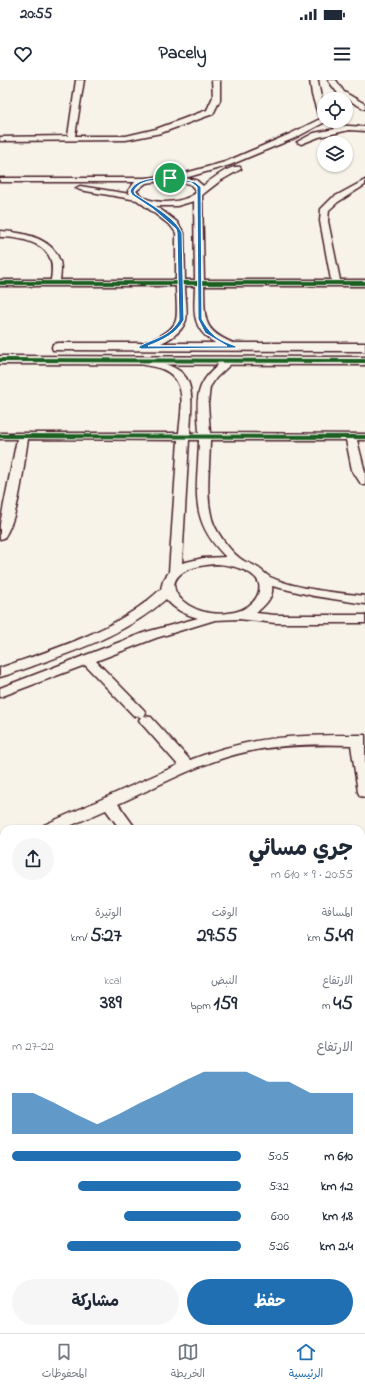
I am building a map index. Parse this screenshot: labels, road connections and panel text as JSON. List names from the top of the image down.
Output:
{
  "page": {
    "status": "20:55",
    "header": "Pacely",
    "heading": ["جري مسائي", "20:55 · 9 × 610 m"],
    "stats": [
      ["المسافة", "5.49 km"],
      ["الوقت", "29:55"],
      ["الوتيرة", "5:27 /km"],
      ["الارتفاع", "45 m"],
      ["النبض", "159 bpm"],
      ["kcal", "389"]
    ],
    "chart": ["الارتفاع", "22–27 m"],
    "list": [
      {
        "name": "610 m",
        "note": "5:05"
      },
      {
        "name": "1.2 km",
        "note": "5:32"
      },
      {
        "name": "1.8 km",
        "note": "6:00"
      },
      {
        "name": "2.4 km",
        "note": "5:26"
      }
    ],
    "buttons": ["حفظ", "مشاركة"],
    "tabs": ["الرئيسية", "الخريطة", "المحفوظات"]
  }
}
